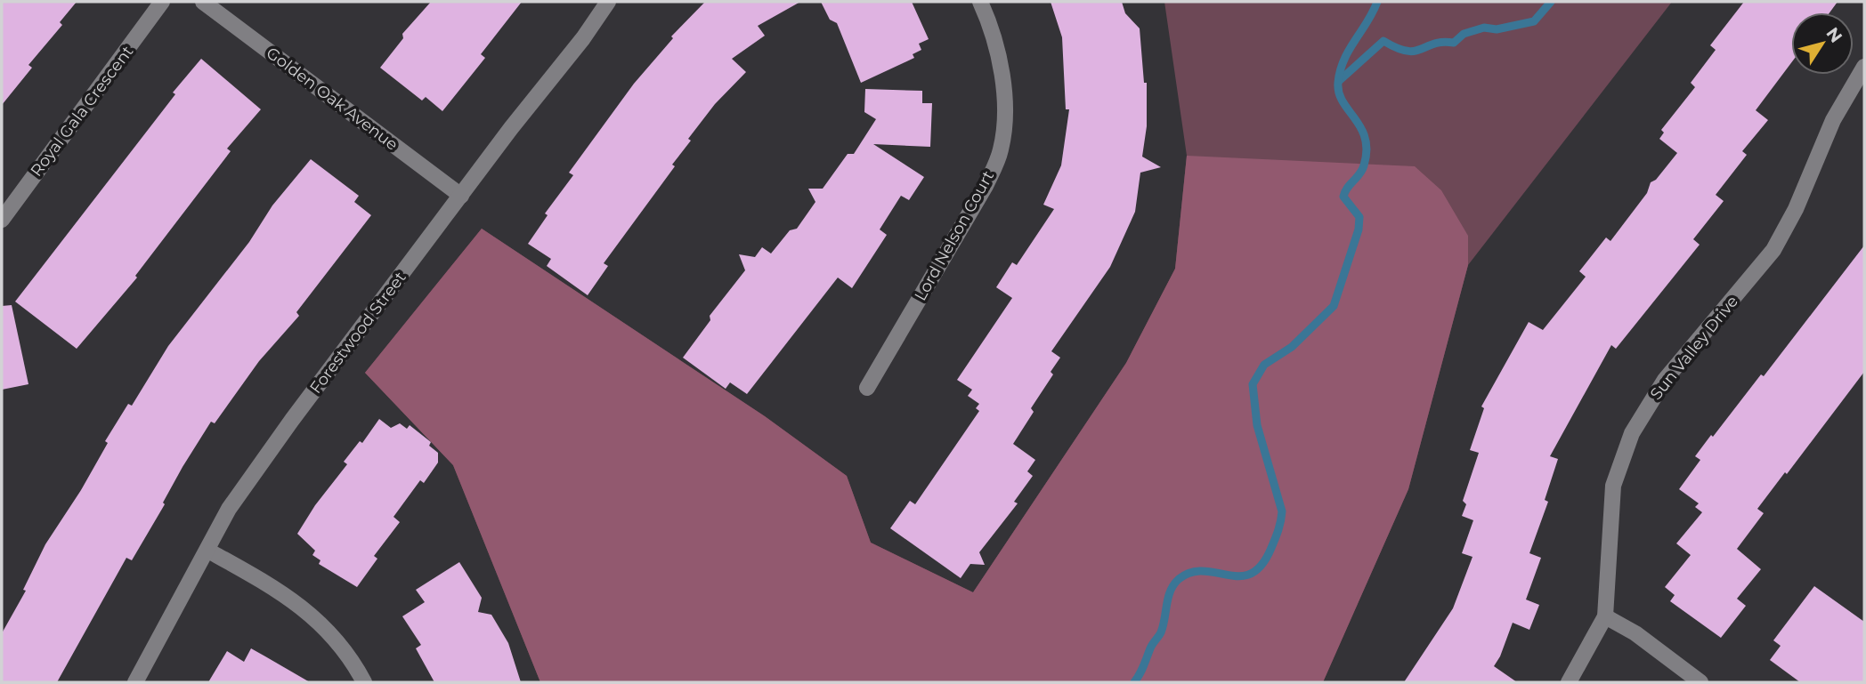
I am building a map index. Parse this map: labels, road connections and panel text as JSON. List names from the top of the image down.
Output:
{
  "streets": {
    "street": [
      "Golden Oak Avenue",
      "Royal Gala Crescent",
      "Lord Nelson Court",
      "Forestwood Street",
      "Sun Valley Drive"
    ]
  },
  "crossings": [
    ["Golden Oak Avenue", "Forestwood Street"]
  ],
  "north": "top right"
}
